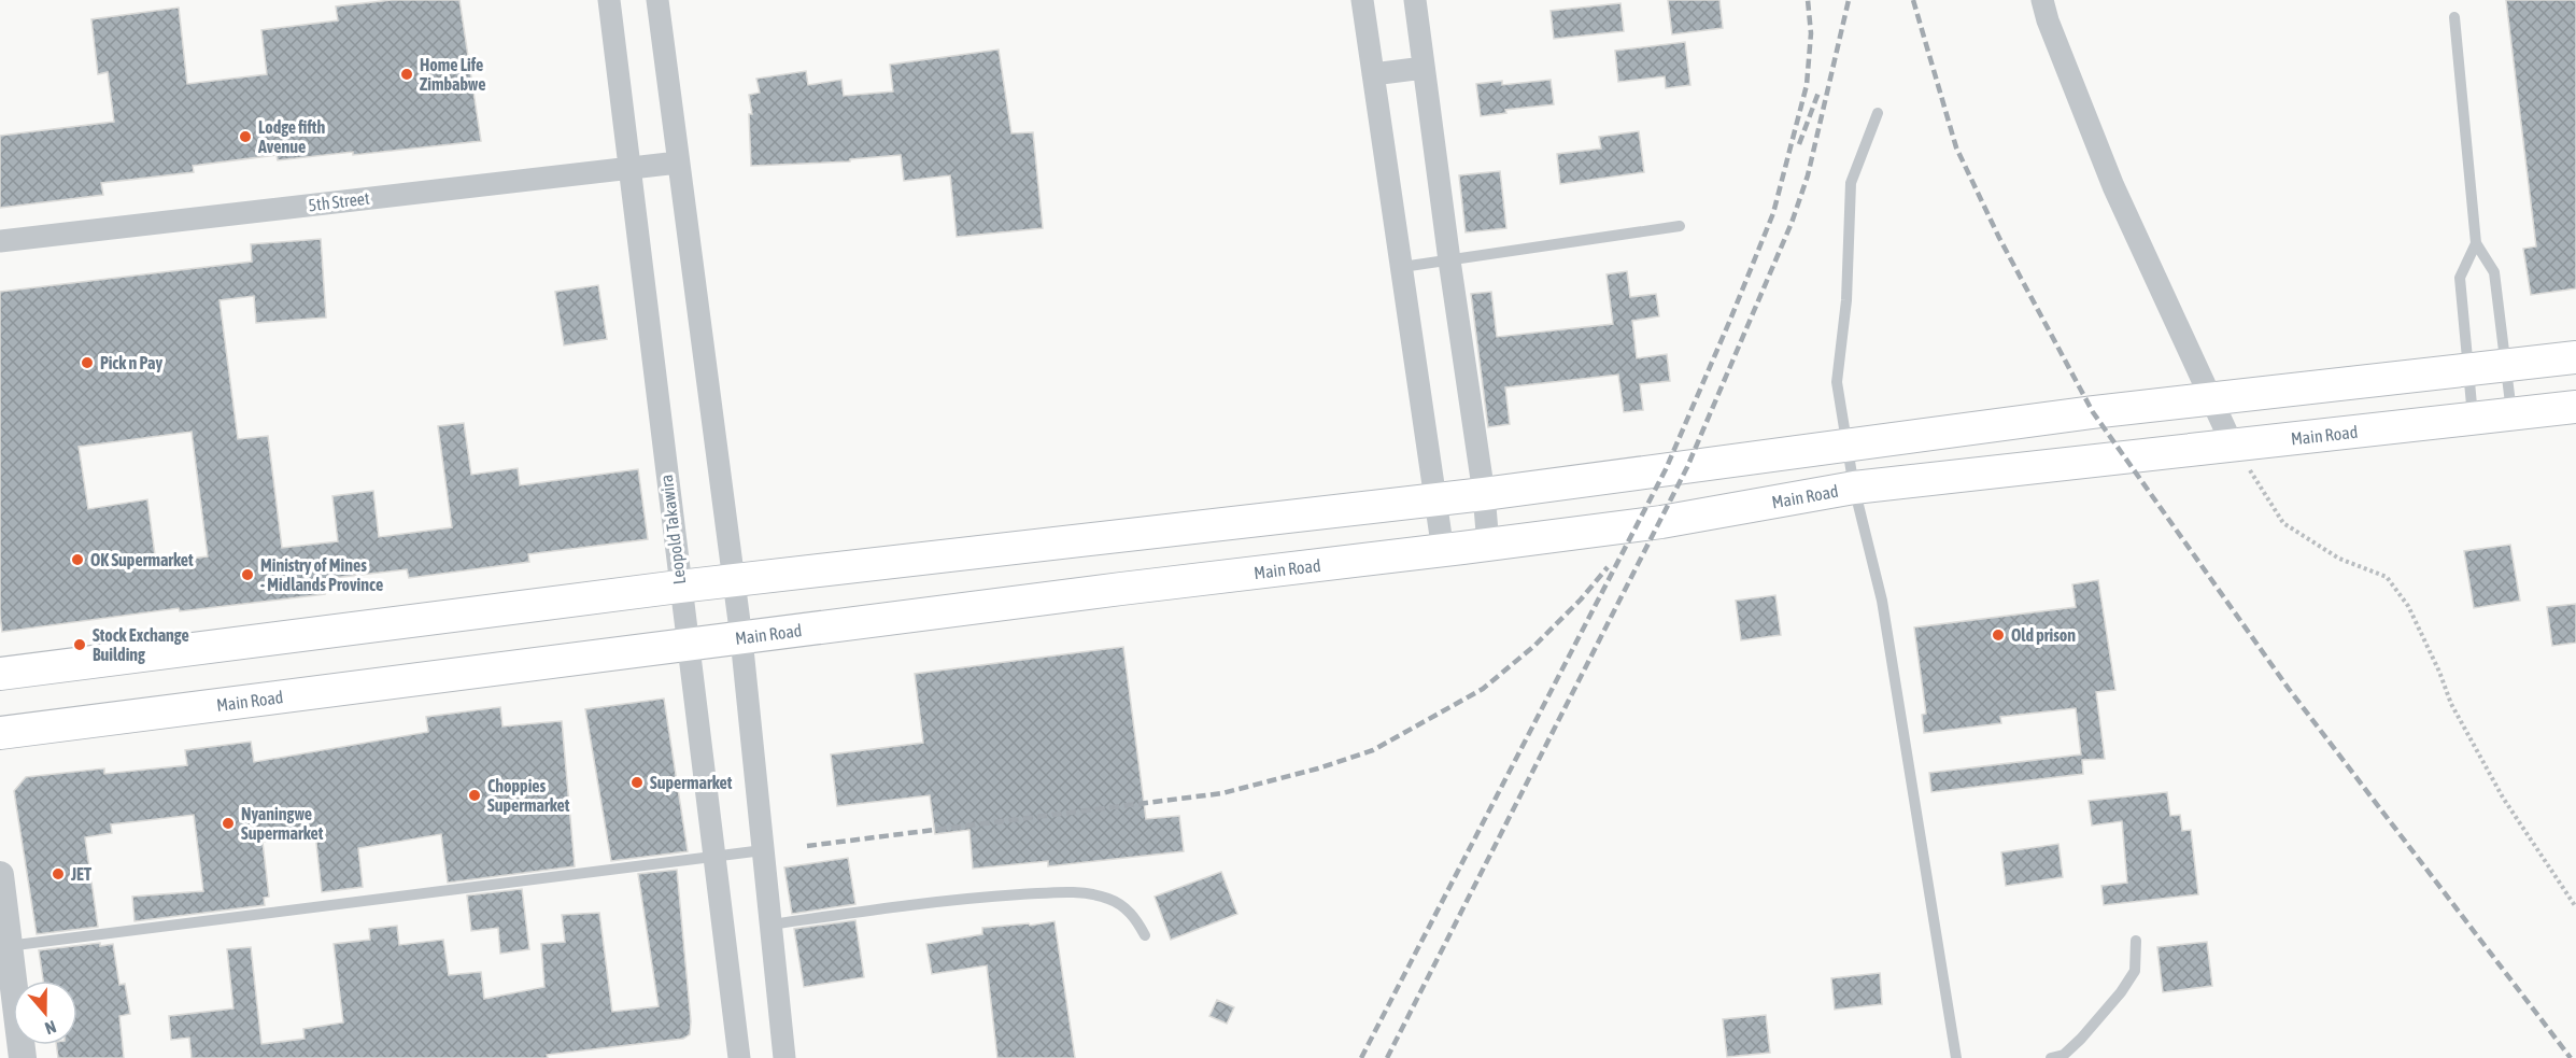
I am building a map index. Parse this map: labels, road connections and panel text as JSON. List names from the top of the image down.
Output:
{
  "streets": {
    "main road": ["Main Road"],
    "street": ["5th Street", "Leopold Takawira"]
  },
  "crossings": [
    ["5th Street", "Leopold Takawira"],
    ["Main Road", "Leopold Takawira"]
  ],
  "places": [
    "Home Life Zimbabwe",
    "Lodge fifth Avenue",
    "Pick n Pay",
    "OK Supermarket",
    "Ministry of Mines - Midlands Province",
    "Old prison",
    "Stock Exchange Building",
    "Supermarket",
    "Choppies Supermarket",
    "Nyaningwe Supermarket",
    "JET"
  ],
  "north": "bottom"
}
